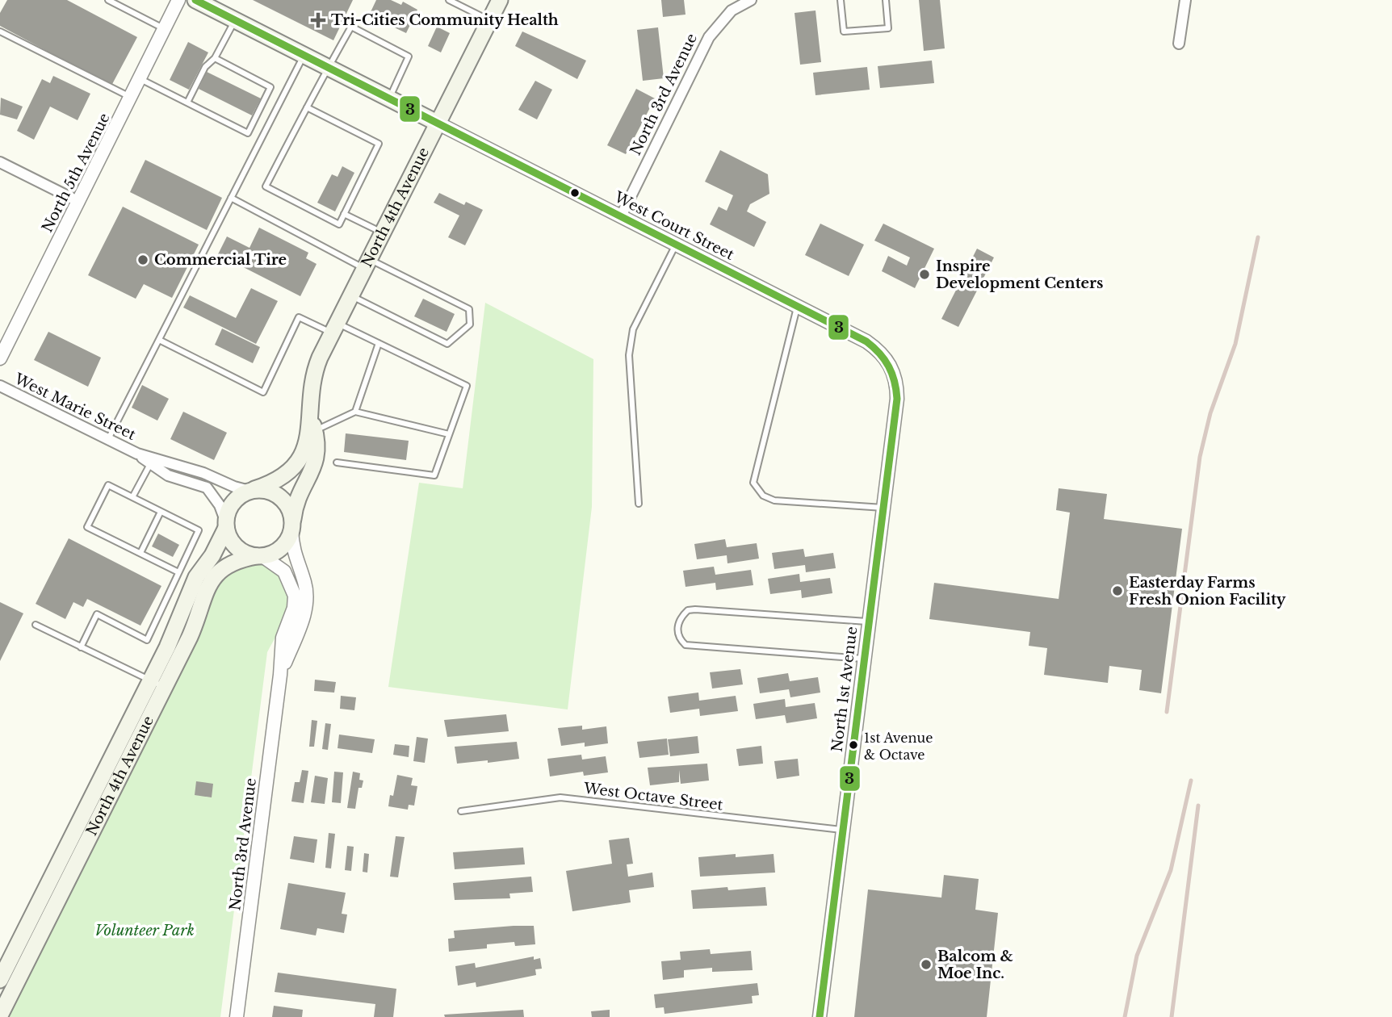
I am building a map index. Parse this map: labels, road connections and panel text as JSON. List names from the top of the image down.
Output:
{
  "streets": {
    "main road": ["North 4th Avenue"],
    "street": [
      "North 3rd Avenue",
      "North 5th Avenue",
      "West Court Street",
      "West Marie Street",
      "North 1st Avenue"
    ],
    "lane": ["West Octave Street"]
  },
  "crossings": [
    ["North 3rd Avenue", "North 4th Avenue"],
    ["North 3rd Avenue", "West Court Street"],
    ["North 3rd Avenue", "West Marie Street"],
    ["North 4th Avenue", "West Court Street"],
    ["North 4th Avenue", "West Marie Street"],
    ["West Court Street", "North 1st Avenue"],
    ["North 1st Avenue", "West Octave Street"]
  ],
  "parks": ["Volunteer Park"],
  "places": {
    "health": ["Tri-Cities Community Health"],
    "other": [
      "Commercial Tire",
      "Inspire Development Centers",
      "Easterday Farms Fresh Onion Facility",
      "1st Avenue & Octave",
      "Balcom & Moe Inc."
    ]
  },
  "lines": ["transit line 3"]
}
